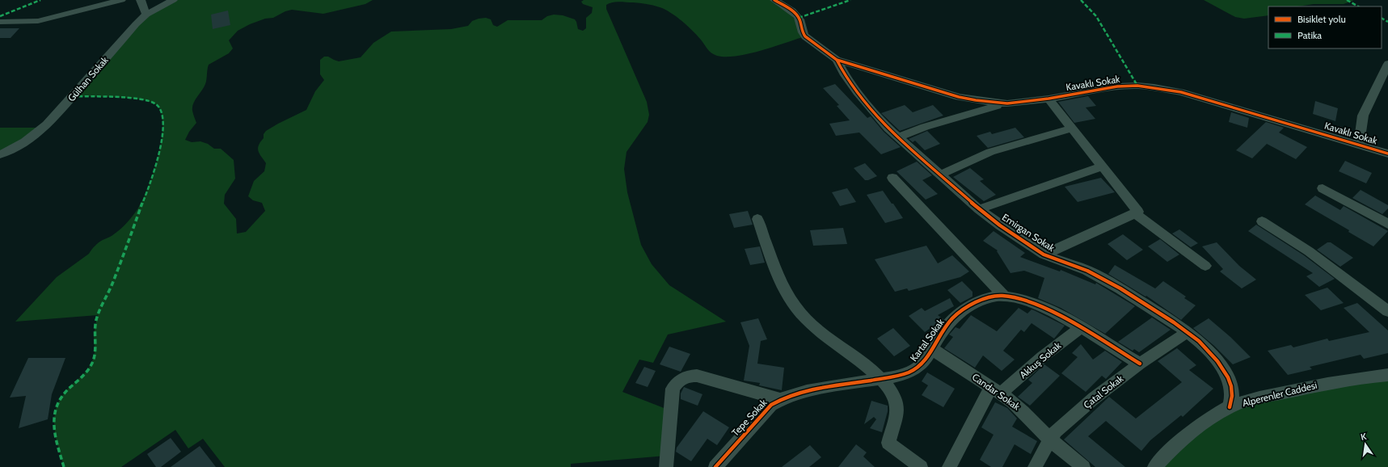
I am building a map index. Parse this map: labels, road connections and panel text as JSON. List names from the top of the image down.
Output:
{
  "streets": {
    "street": [
      "Gülhan Sokak",
      "Kavaklı Sokak",
      "Emirgan Sokak",
      "Kartal Sokak",
      "Akkuş Sokak",
      "Candar Sokak",
      "Çatal Sokak",
      "Alperenler Caddesi",
      "Tepe Sokak"
    ]
  },
  "crossings": [
    ["Kavaklı Sokak", "Emirgan Sokak"],
    ["Emirgan Sokak", "Çatal Sokak"],
    ["Emirgan Sokak", "Alperenler Caddesi"],
    ["Kartal Sokak", "Akkuş Sokak"],
    ["Kartal Sokak", "Candar Sokak"],
    ["Kartal Sokak", "Çatal Sokak"],
    ["Kartal Sokak", "Tepe Sokak"],
    ["Akkuş Sokak", "Candar Sokak"],
    ["Candar Sokak", "Çatal Sokak"]
  ],
  "legend": ["Bisiklet yolu", "Patika"],
  "north": "top"
}
